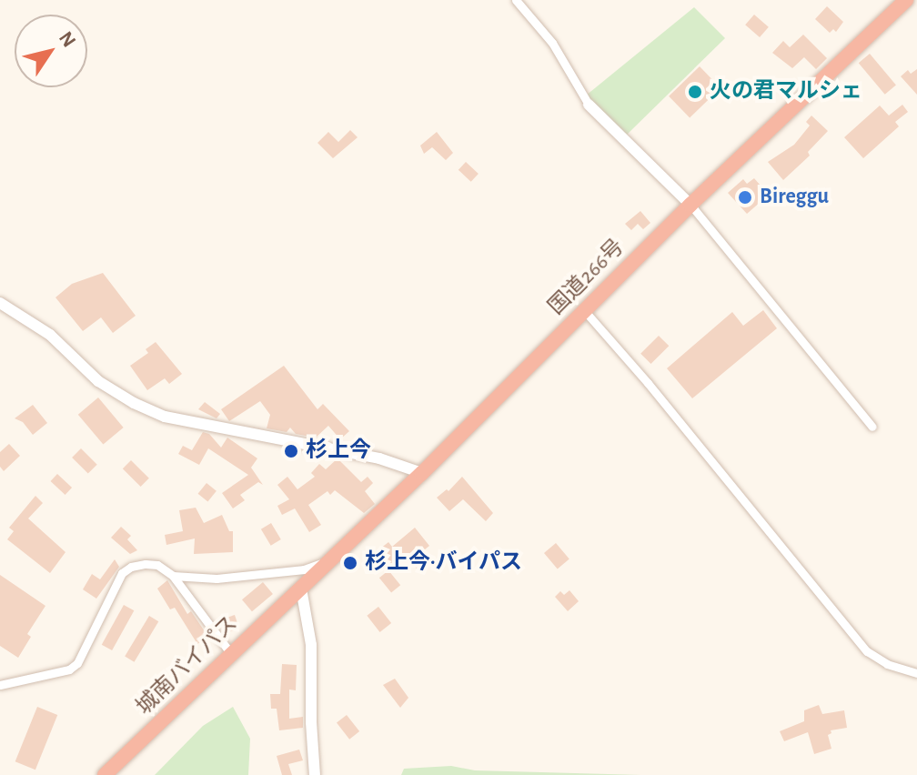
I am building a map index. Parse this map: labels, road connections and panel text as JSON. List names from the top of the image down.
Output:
{
  "streets": {
    "highway": ["国道266号", "城南バイパス"]
  },
  "crossings": [
    ["国道266号", "城南バイパス"]
  ],
  "places": [
    "火の君マルシェ",
    "Bireggu",
    "杉上今",
    "杉上今·バイパス"
  ],
  "north": "top right"
}
